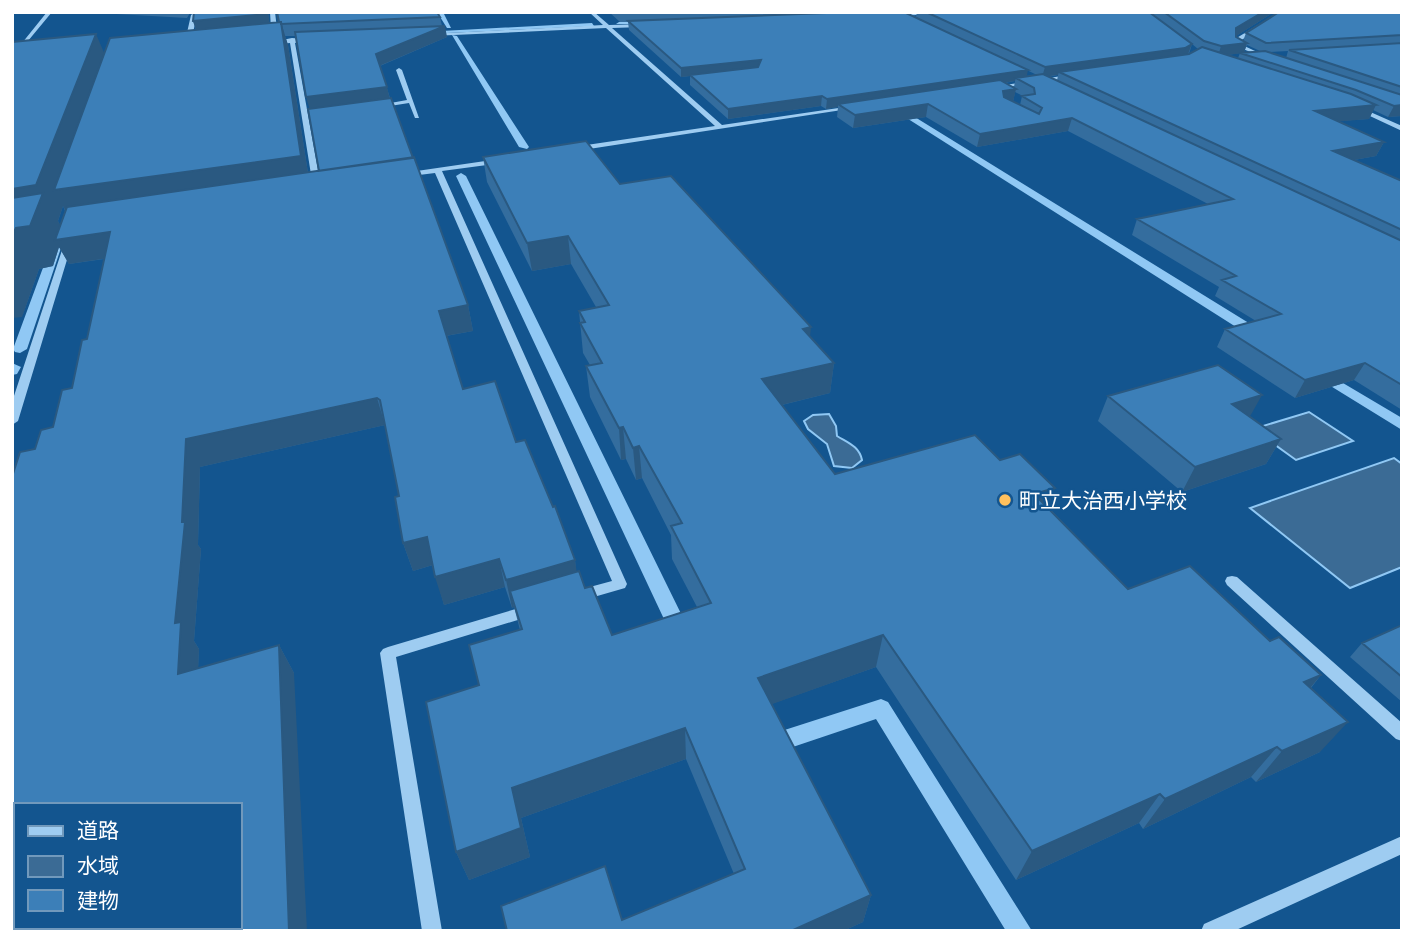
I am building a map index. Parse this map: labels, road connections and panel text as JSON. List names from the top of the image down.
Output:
{
  "places": ["町立大治西小学校"],
  "legend": ["道路", "水域", "建物"]
}
